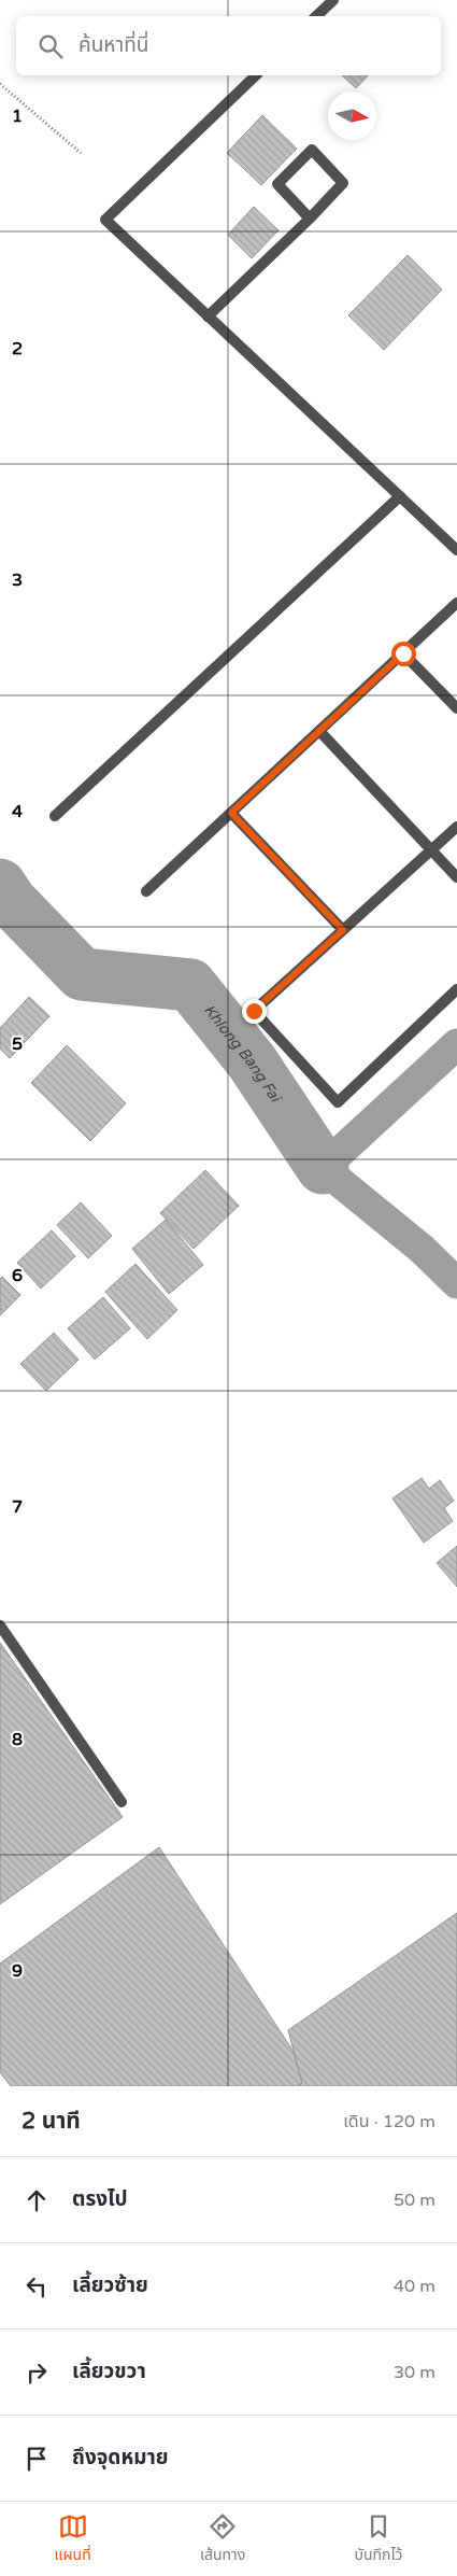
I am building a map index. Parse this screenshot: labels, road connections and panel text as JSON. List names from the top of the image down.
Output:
{
  "water": ["Khlong Bang Fai"],
  "north": "right",
  "page": {
    "search": "ค้นหาที่นี่",
    "heading": ["2 นาที", "เดิน · 120 m"],
    "list": [
      ["ตรงไป", "50 m"],
      ["เลี้ยวซ้าย", "40 m"],
      ["เลี้ยวขวา", "30 m"],
      "ถึงจุดหมาย"
    ],
    "nav": ["แผนที่", "เส้นทาง", "บันทึกไว้"]
  },
  "grid": {
    "rows": [
      "1",
      "2",
      "3",
      "4",
      "5",
      "6",
      "7",
      "8",
      "9"
    ]
  }
}
